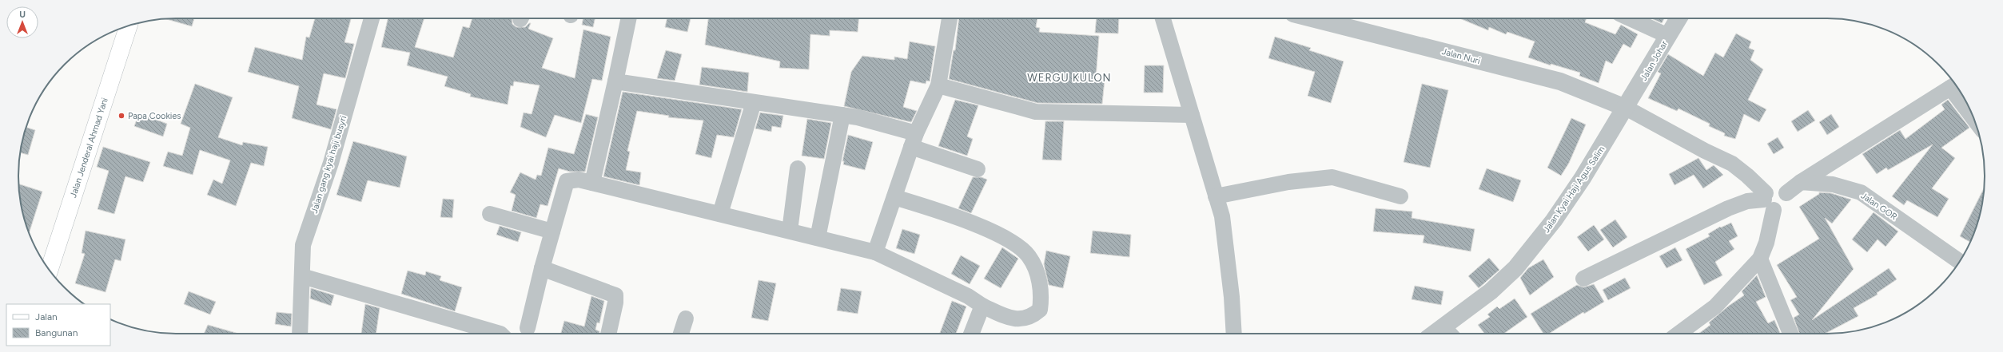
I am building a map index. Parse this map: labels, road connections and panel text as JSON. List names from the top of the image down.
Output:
{
  "streets": {
    "main road": ["Jalan Jenderal Ahmad Yani"],
    "street": [
      "Jalan Nuri",
      "Jalan Johar",
      "Jalan gang kyai haji busyri",
      "Jalan Kyai Haji Agus Salim",
      "Jalan GOR"
    ]
  },
  "crossings": [
    ["Jalan Nuri", "Jalan Johar"],
    ["Jalan Nuri", "Jalan Kyai Haji Agus Salim"],
    ["Jalan Johar", "Jalan Kyai Haji Agus Salim"]
  ],
  "districts": ["WERGU KULON"],
  "places": ["Papa Cookies"],
  "legend": ["Jalan", "Bangunan"],
  "north": "top"
}
